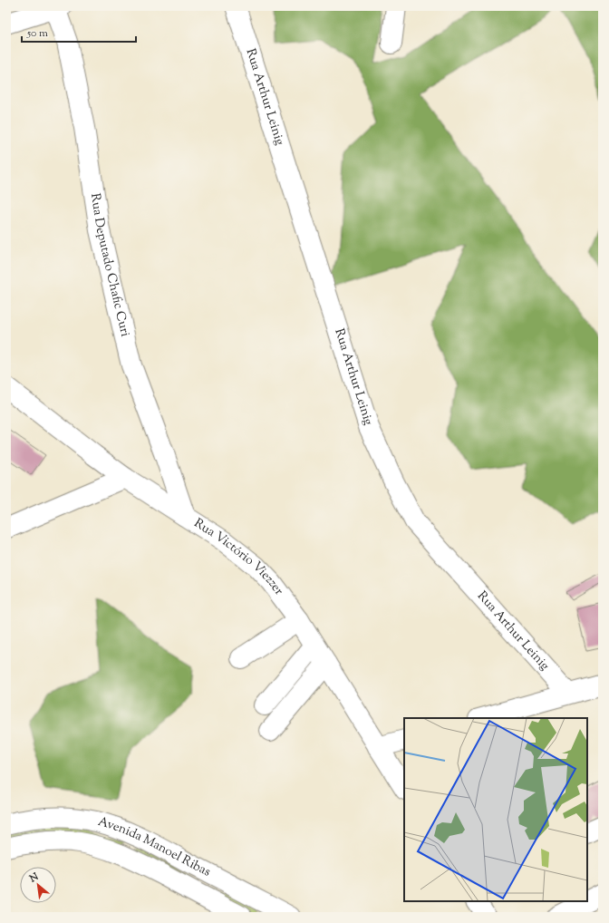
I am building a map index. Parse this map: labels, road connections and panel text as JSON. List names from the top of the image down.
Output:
{
  "streets": {
    "street": [
      "Rua Arthur Leinig",
      "Rua Deputado Chafic Curi",
      "Rua Victório Viezzer",
      "Avenida Manoel Ribas"
    ]
  },
  "crossings": [
    ["Rua Deputado Chafic Curi", "Rua Victório Viezzer"]
  ],
  "scale_bar": "50 m",
  "north": "top left"
}
